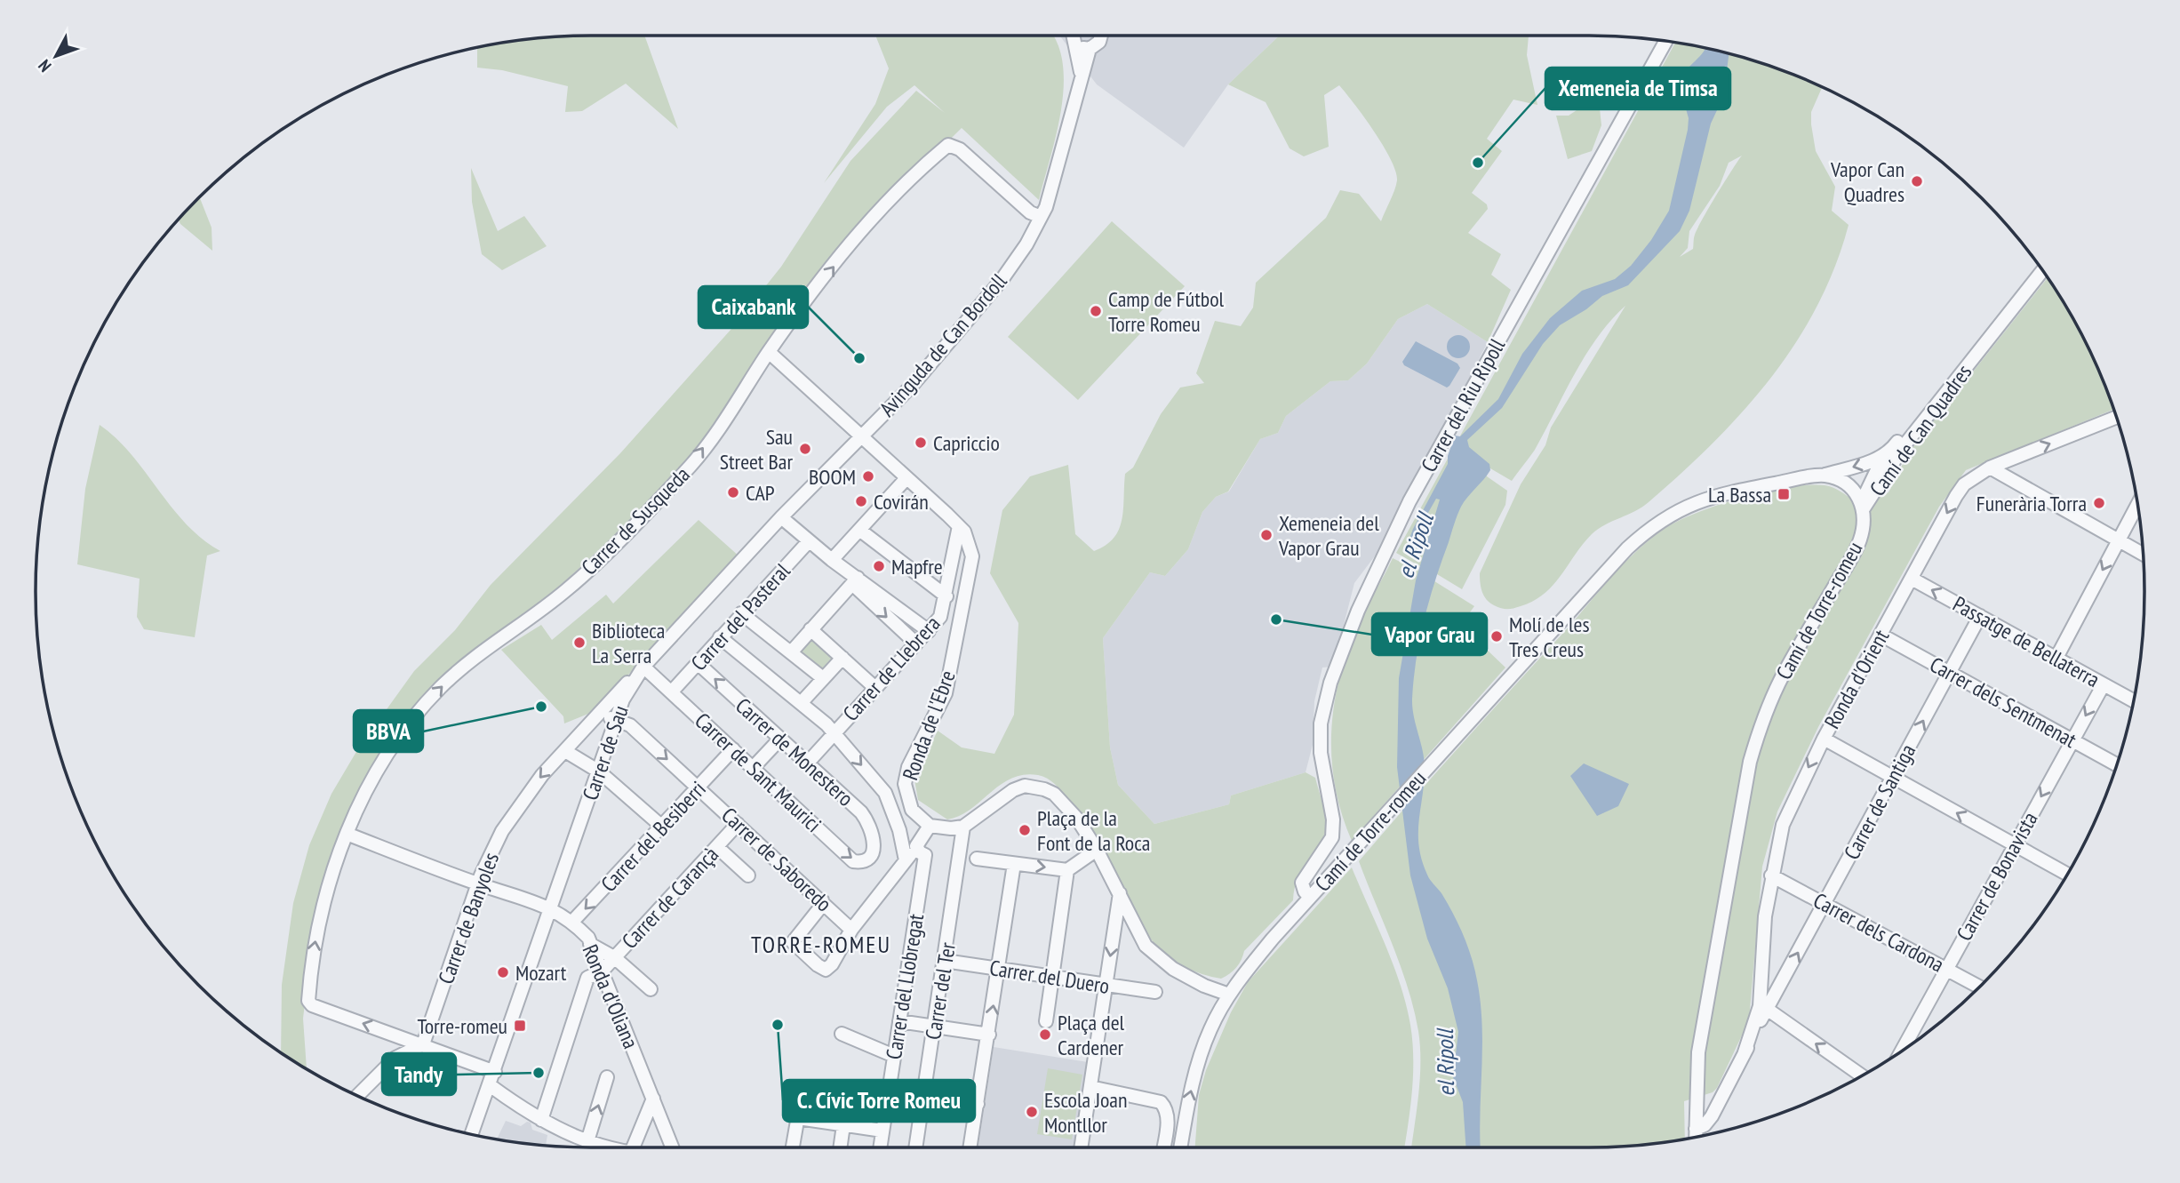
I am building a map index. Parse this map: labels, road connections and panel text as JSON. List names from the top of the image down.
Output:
{
  "streets": {
    "street": [
      "Avinguda de Can Bordoll",
      "Carrer del Riu Ripoll",
      "Camí de Can Quadres",
      "Carrer de Susqueda",
      "Camí de Torre-romeu",
      "Carrer del Pasteral",
      "Passatge de Bellaterra",
      "Carrer de Llebrera",
      "Ronda d'Orient",
      "Carrer dels Sentmenat",
      "Ronda de l'Ebre",
      "Carrer de Monestero",
      "Carrer de Sau",
      "Carrer de Sant Maurici",
      "Carrer de Santiga",
      "Carrer del Besiberri",
      "Carrer de Saboredo",
      "Carrer de Bonavista",
      "Carrer de Carançà",
      "Carrer de Banyoles",
      "Carrer dels Cardona",
      "Carrer del Duero",
      "Carrer del Llobregat",
      "Carrer del Ter",
      "Ronda d'Oliana"
    ]
  },
  "crossings": [
    ["Avinguda de Can Bordoll", "Carrer de Susqueda"],
    ["Avinguda de Can Bordoll", "Ronda de l'Ebre"],
    ["Avinguda de Can Bordoll", "Carrer de Sau"],
    ["Carrer del Riu Ripoll", "Camí de Torre-romeu"],
    ["Camí de Can Quadres", "Camí de Torre-romeu"],
    ["Carrer de Susqueda", "Ronda de l'Ebre"],
    ["Carrer de Susqueda", "Carrer de Banyoles"],
    ["Carrer de Susqueda", "Ronda d'Oliana"],
    ["Camí de Torre-romeu", "Carrer de Santiga"],
    ["Carrer del Pasteral", "Carrer de Monestero"],
    ["Carrer del Pasteral", "Carrer de Sant Maurici"],
    ["Passatge de Bellaterra", "Ronda d'Orient"],
    ["Passatge de Bellaterra", "Carrer de Santiga"],
    ["Passatge de Bellaterra", "Carrer de Bonavista"],
    ["Carrer de Llebrera", "Ronda de l'Ebre"],
    ["Carrer de Llebrera", "Carrer de Monestero"],
    ["Ronda d'Orient", "Carrer dels Sentmenat"],
    ["Ronda d'Orient", "Carrer de Santiga"],
    ["Ronda d'Orient", "Carrer dels Cardona"],
    ["Carrer dels Sentmenat", "Carrer de Santiga"],
    ["Carrer dels Sentmenat", "Carrer de Bonavista"],
    ["Ronda de l'Ebre", "Carrer de Sau"],
    ["Ronda de l'Ebre", "Carrer del Llobregat"],
    ["Carrer de Monestero", "Carrer de Sant Maurici"],
    ["Carrer de Sau", "Carrer de Sant Maurici"],
    ["Carrer de Sau", "Carrer de Saboredo"],
    ["Carrer de Sau", "Carrer de Banyoles"],
    ["Carrer de Sau", "Ronda d'Oliana"],
    ["Carrer de Sant Maurici", "Carrer del Besiberri"],
    ["Carrer de Sant Maurici", "Carrer de Banyoles"],
    ["Carrer de Santiga", "Carrer dels Cardona"],
    ["Carrer del Besiberri", "Carrer de Saboredo"],
    ["Carrer del Besiberri", "Ronda d'Oliana"],
    ["Carrer de Saboredo", "Carrer de Carançà"],
    ["Carrer de Bonavista", "Carrer dels Cardona"],
    ["Carrer de Carançà", "Ronda d'Oliana"],
    ["Carrer de Banyoles", "Ronda d'Oliana"],
    ["Carrer del Duero", "Carrer del Ter"]
  ],
  "one_way": [
    "Carrer de Santiga",
    "Carrer del Besiberri",
    "Carrer de Bonavista",
    "Carrer de Banyoles"
  ],
  "districts": ["TORRE-ROMEU"],
  "water": ["el Ripoll"],
  "places": {
    "other": [
      "Xemeneia de Timsa",
      "Vapor Can Quadres",
      "Camp de Fútbol Torre Romeu",
      "Caixabank",
      "Capriccio",
      "Sau Street Bar",
      "BOOM",
      "CAP",
      "Covirán",
      "Funerària Torra",
      "Xemeneia del Vapor Grau",
      "Mapfre",
      "Vapor Grau",
      "Molí de les Tres Creus",
      "Biblioteca La Serra",
      "BBVA",
      "Plaça de la Font de la Roca",
      "Mozart",
      "C. Cívic Torre Romeu",
      "Plaça del Cardener",
      "Tandy",
      "Escola Joan Montllor"
    ],
    "transit": ["La Bassa", "Torre-romeu"]
  },
  "north": "bottom left"
}
